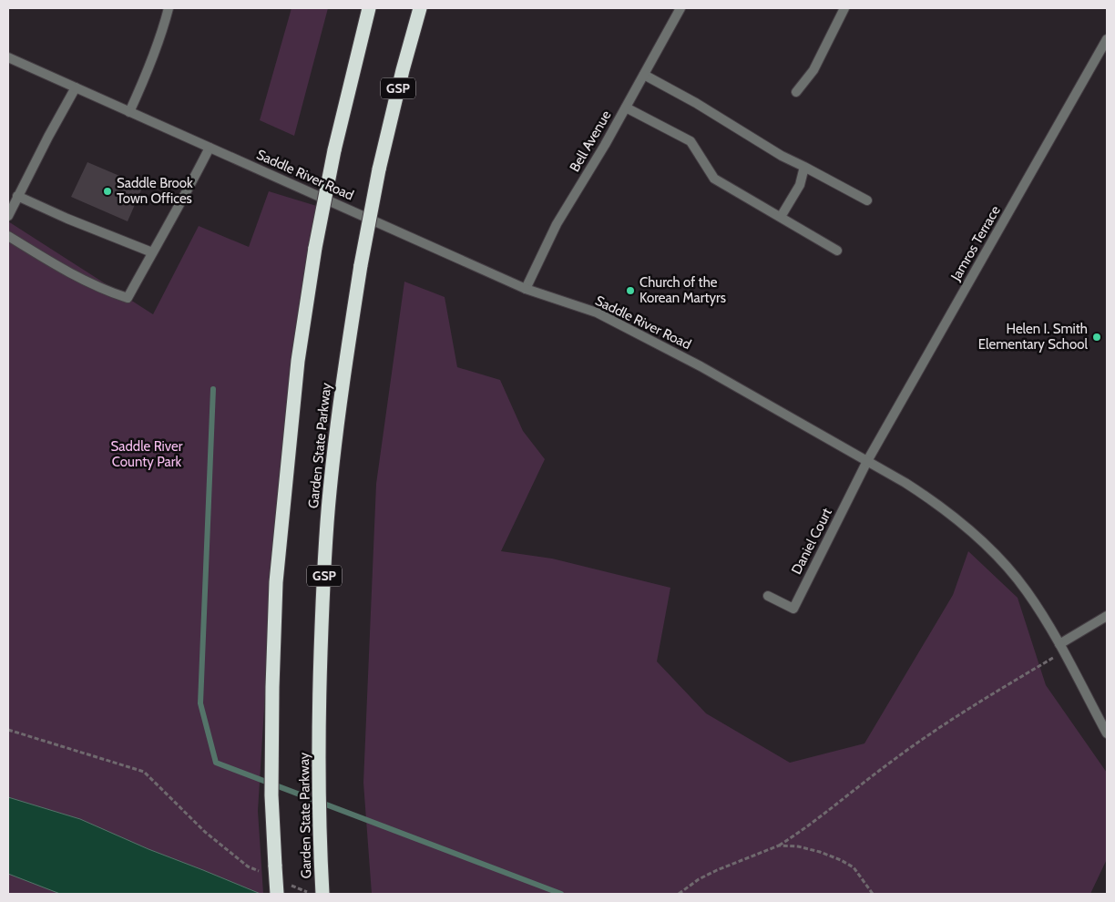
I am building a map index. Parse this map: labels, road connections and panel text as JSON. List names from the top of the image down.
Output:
{
  "streets": {
    "highway": ["GSP", "Garden State Parkway"],
    "street": [
      "Bell Avenue",
      "Saddle River Road",
      "Jamros Terrace",
      "Daniel Court"
    ]
  },
  "crossings": [
    ["Bell Avenue", "Saddle River Road"],
    ["Saddle River Road", "Jamros Terrace"],
    ["Saddle River Road", "Daniel Court"],
    ["Jamros Terrace", "Daniel Court"]
  ],
  "parks": ["Saddle River County Park"],
  "places": ["Saddle Brook Town Offices", "Church of the Korean Martyrs", "Helen I. Smith Elementary School"]
}
